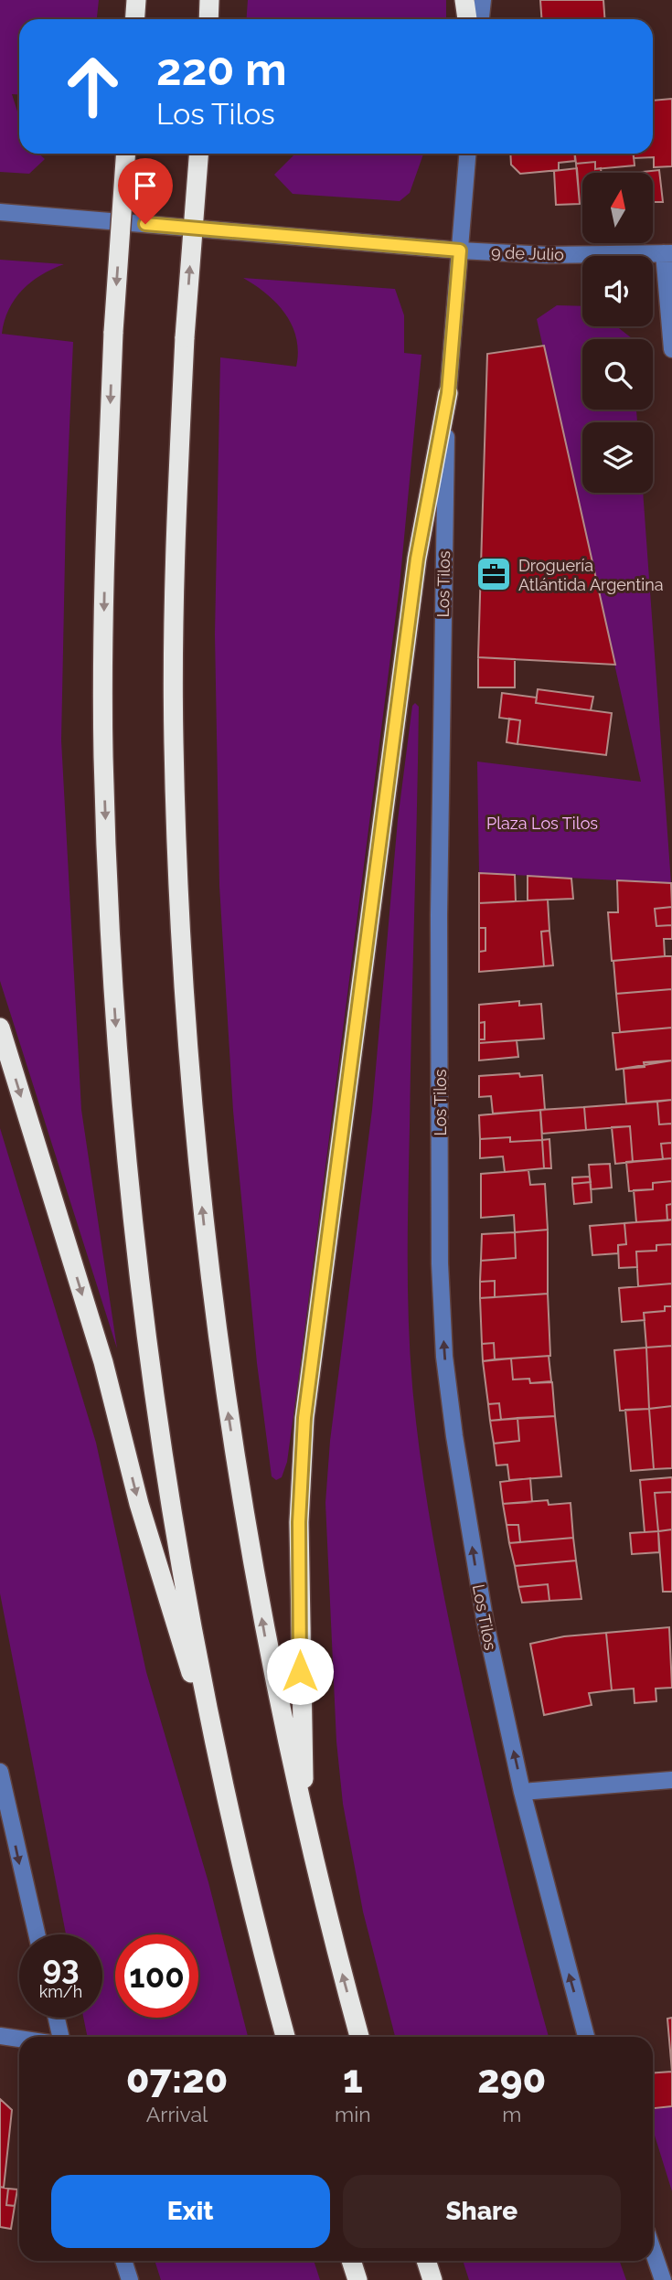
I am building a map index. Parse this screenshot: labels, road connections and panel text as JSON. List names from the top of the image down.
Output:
{
  "streets": {
    "street": ["9 de Julio", "Los Tilos"]
  },
  "crossings": [
    ["9 de Julio", "Los Tilos"]
  ],
  "one_way": ["Los Tilos"],
  "parks": ["Plaza Los Tilos"],
  "places": {
    "office": ["Droguería Atlántida Argentina"]
  },
  "north": "top",
  "page": {
    "turn": ["220 m", "Los Tilos"],
    "speed": "93 km/h",
    "limit": "100",
    "eta": [
      "07:20",
      "Arrival",
      "1",
      "min",
      "290",
      "m"
    ],
    "buttons": ["Exit", "Share"]
  }
}
